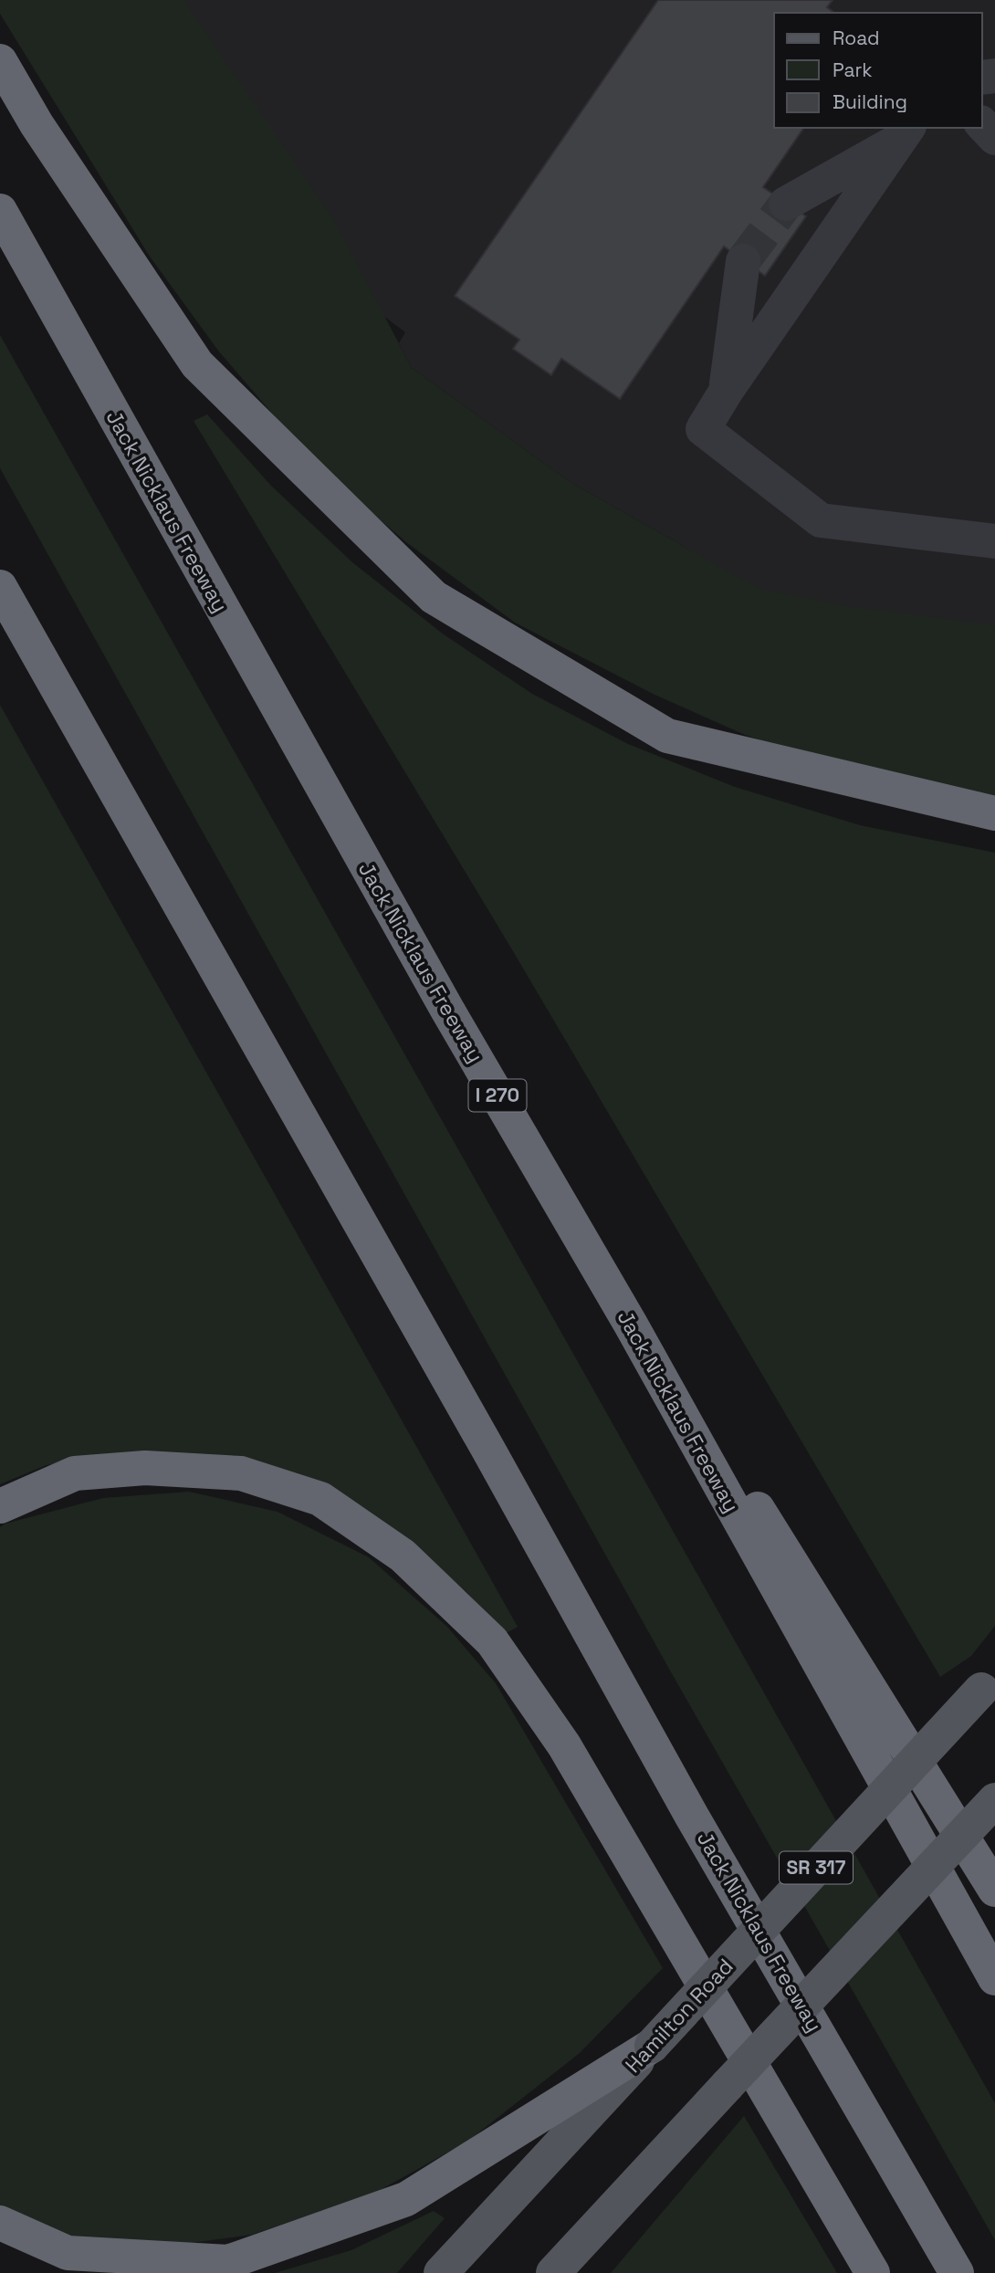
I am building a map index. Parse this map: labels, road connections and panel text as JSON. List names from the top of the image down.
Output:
{
  "streets": {
    "highway": ["Jack Nicklaus Freeway", "I 270"],
    "main road": ["SR 317", "Hamilton Road"]
  },
  "legend": ["Road", "Park", "Building"]
}
